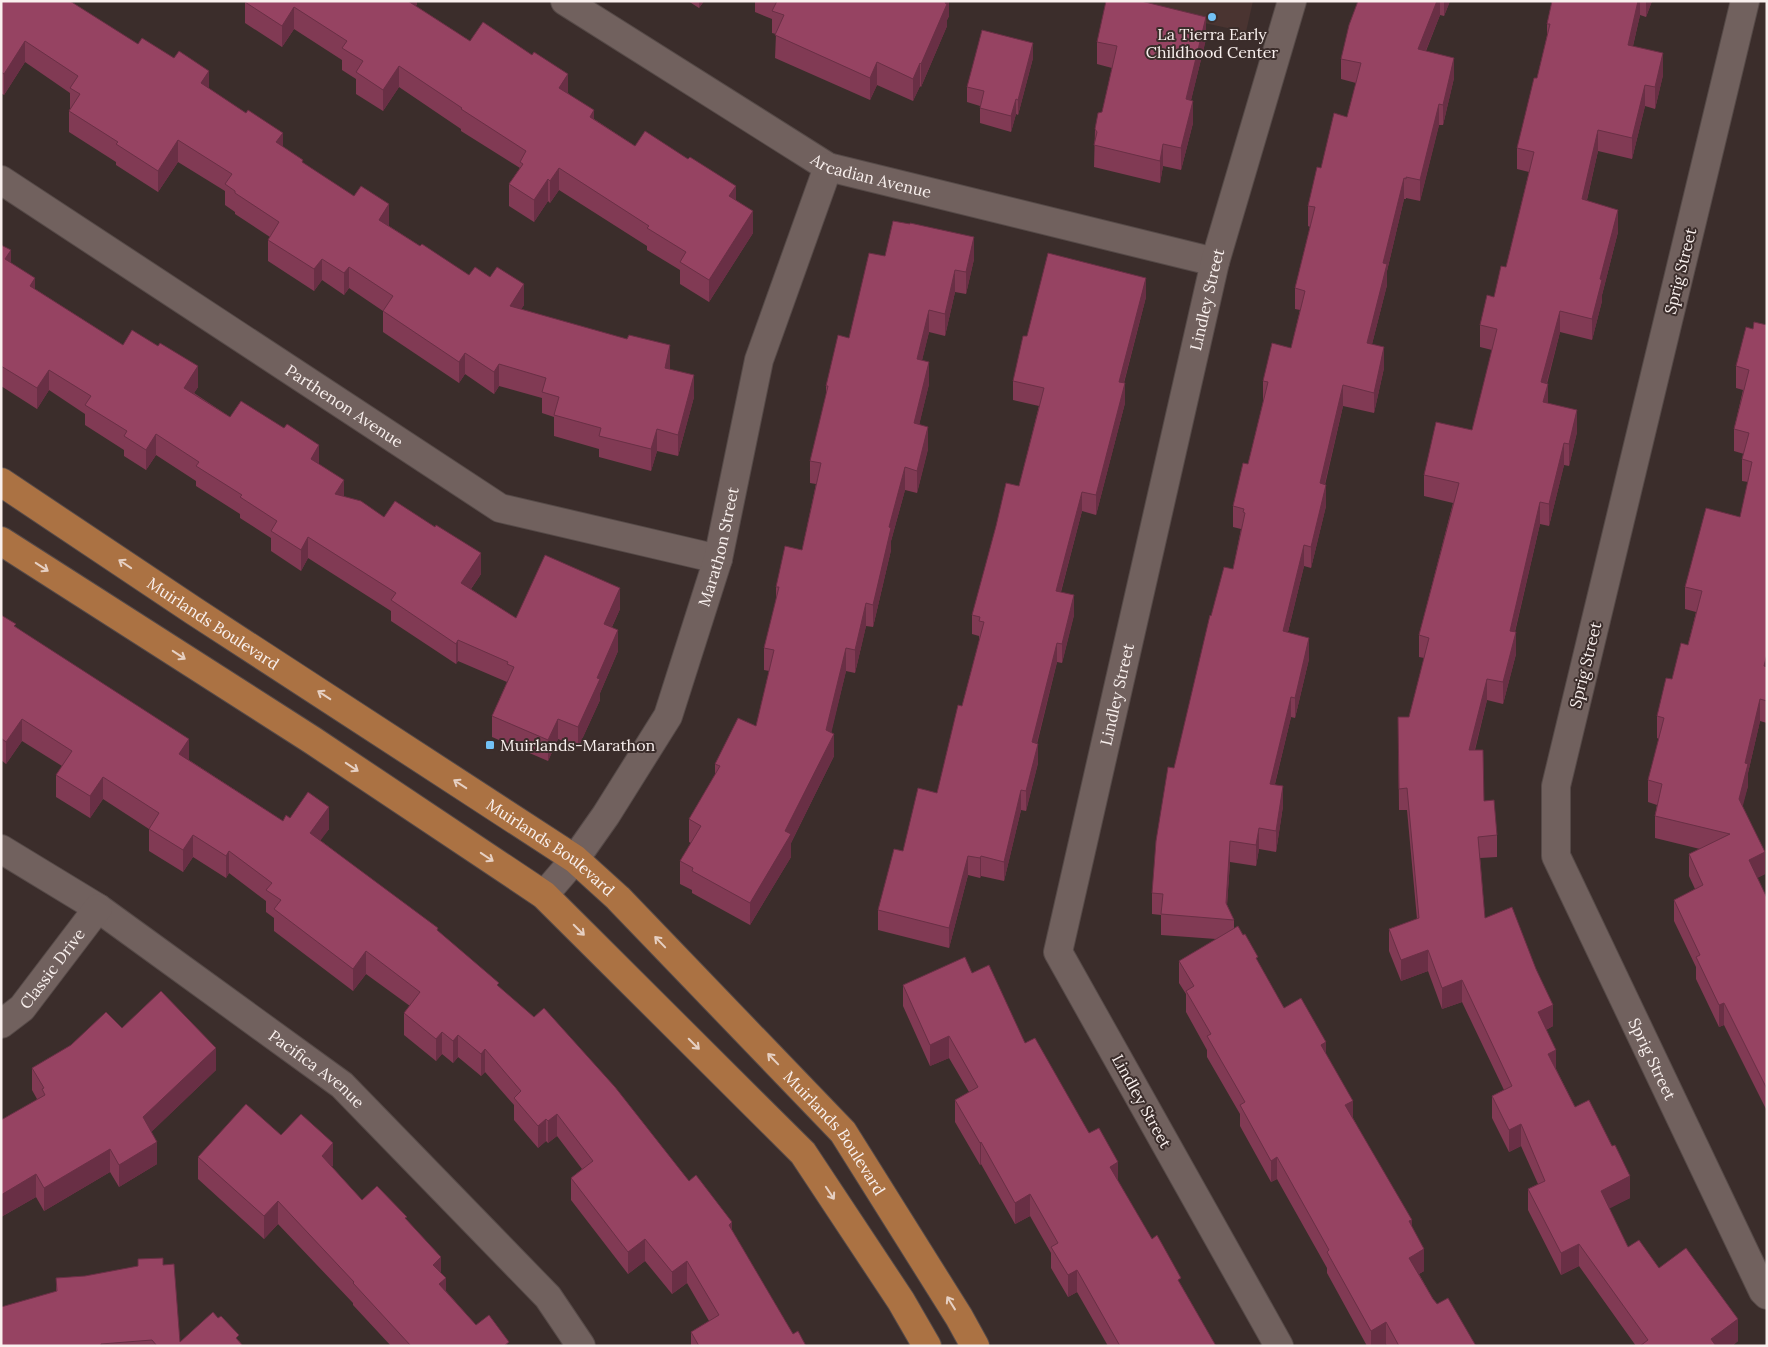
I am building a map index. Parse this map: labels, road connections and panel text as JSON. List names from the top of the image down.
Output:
{
  "streets": {
    "main road": ["Muirlands Boulevard"],
    "street": [
      "Arcadian Avenue",
      "Sprig Street",
      "Lindley Street",
      "Parthenon Avenue",
      "Marathon Street",
      "Classic Drive",
      "Pacifica Avenue"
    ]
  },
  "crossings": [
    ["Arcadian Avenue", "Lindley Street"],
    ["Arcadian Avenue", "Marathon Street"],
    ["Parthenon Avenue", "Marathon Street"],
    ["Marathon Street", "Muirlands Boulevard"],
    ["Classic Drive", "Pacifica Avenue"]
  ],
  "places": {
    "other": ["La Tierra Early Childhood Center"],
    "transit": ["Muirlands-Marathon"]
  }
}
